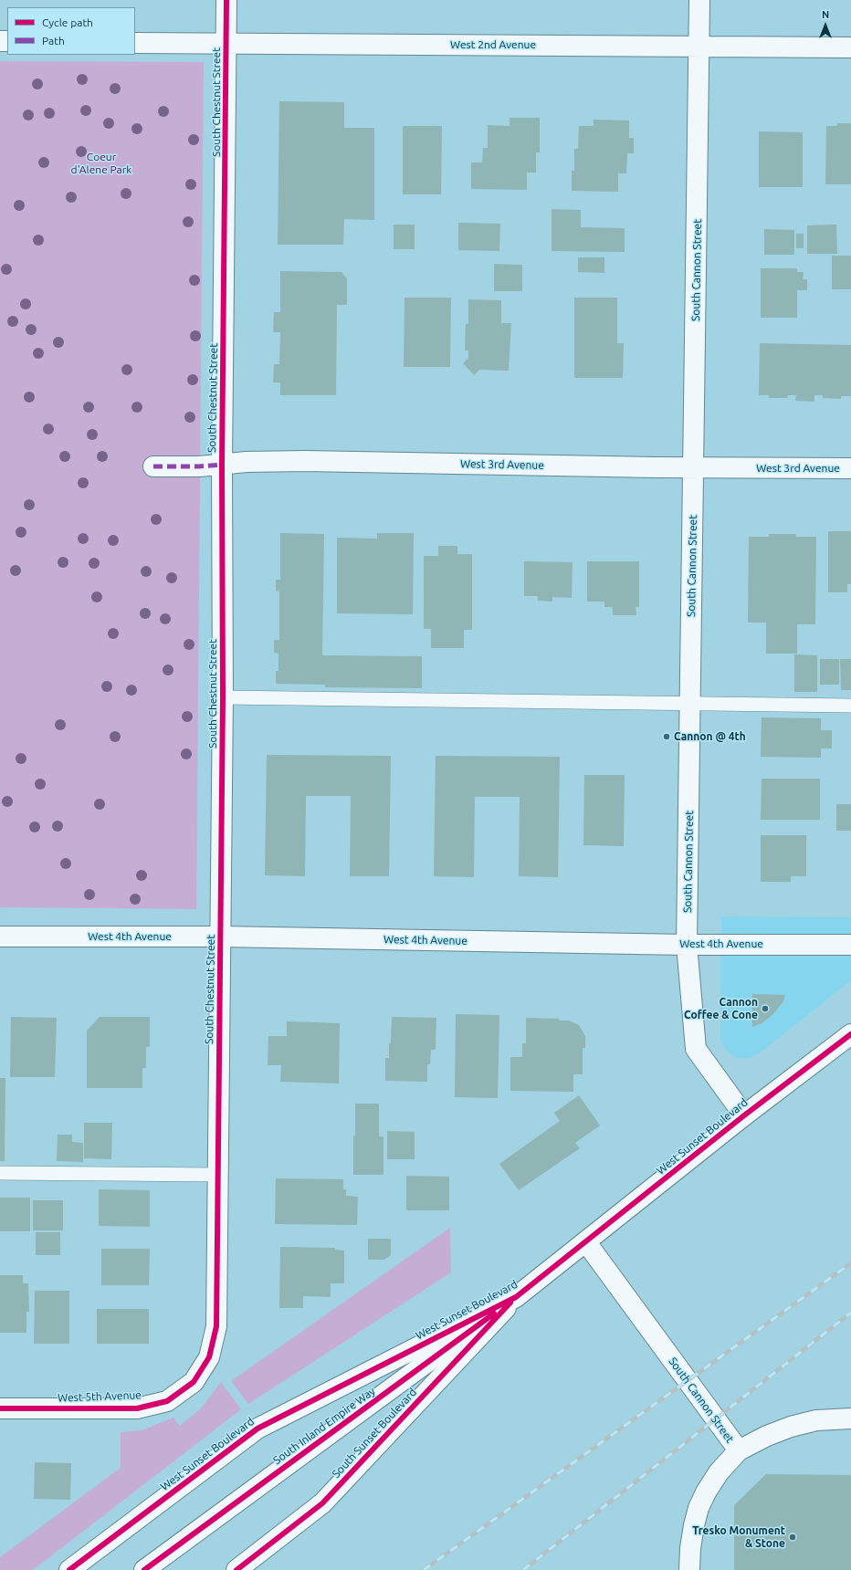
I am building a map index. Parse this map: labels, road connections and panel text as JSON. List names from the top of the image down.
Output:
{
  "streets": {
    "street": [
      "West 2nd Avenue",
      "South Chestnut Street",
      "South Cannon Street",
      "West 3rd Avenue",
      "West 4th Avenue",
      "West Sunset Boulevard",
      "West 5th Avenue",
      "South Inland Empire Way",
      "South Sunset Boulevard"
    ]
  },
  "crossings": [
    ["West 2nd Avenue", "South Chestnut Street"],
    ["West 2nd Avenue", "South Cannon Street"],
    ["South Chestnut Street", "West 3rd Avenue"],
    ["South Chestnut Street", "West 4th Avenue"],
    ["South Chestnut Street", "West 5th Avenue"],
    ["South Cannon Street", "West 3rd Avenue"],
    ["South Cannon Street", "West 4th Avenue"],
    ["South Cannon Street", "West Sunset Boulevard"],
    ["West Sunset Boulevard", "South Inland Empire Way"],
    ["West Sunset Boulevard", "South Sunset Boulevard"],
    ["South Inland Empire Way", "South Sunset Boulevard"]
  ],
  "parks": ["Coeur d'Alene Park"],
  "places": ["Cannon @ 4th", "Cannon Coffee & Cone", "Tresko Monument & Stone"],
  "legend": ["Cycle path", "Path"],
  "north": "top"
}
